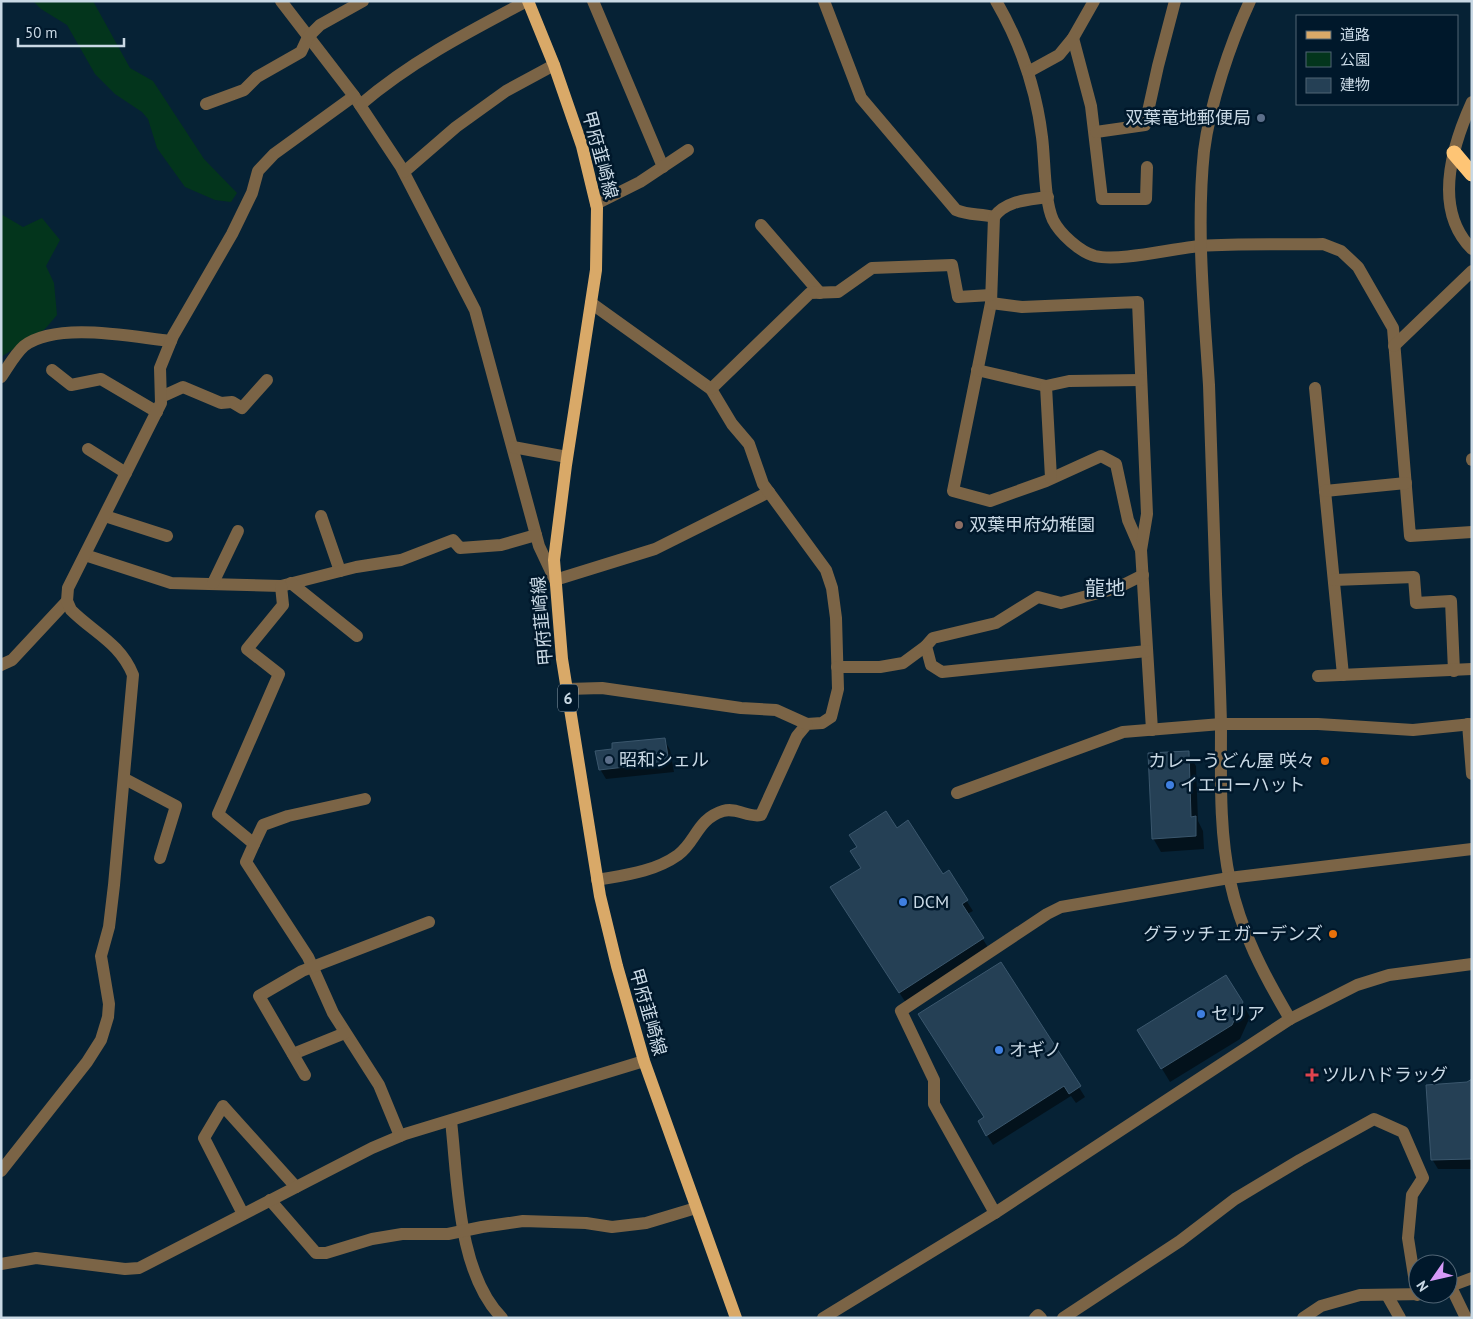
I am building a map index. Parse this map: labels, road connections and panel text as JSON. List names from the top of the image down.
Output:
{
  "streets": {
    "main road": ["甲府韮崎線", "6"]
  },
  "districts": ["龍地"],
  "places": {
    "other": [
      "双葉竜地郵便局",
      "双葉甲府幼稚園",
      "昭和シェル",
      "カレーうどん屋 咲々",
      "イエローハット",
      "DCM",
      "グラッチェガーデンズ",
      "セリア",
      "オギノ"
    ],
    "health": ["ツルハドラッグ"]
  },
  "legend": ["道路", "公園", "建物"],
  "scale_bar": "50 m",
  "north": "bottom left"
}
